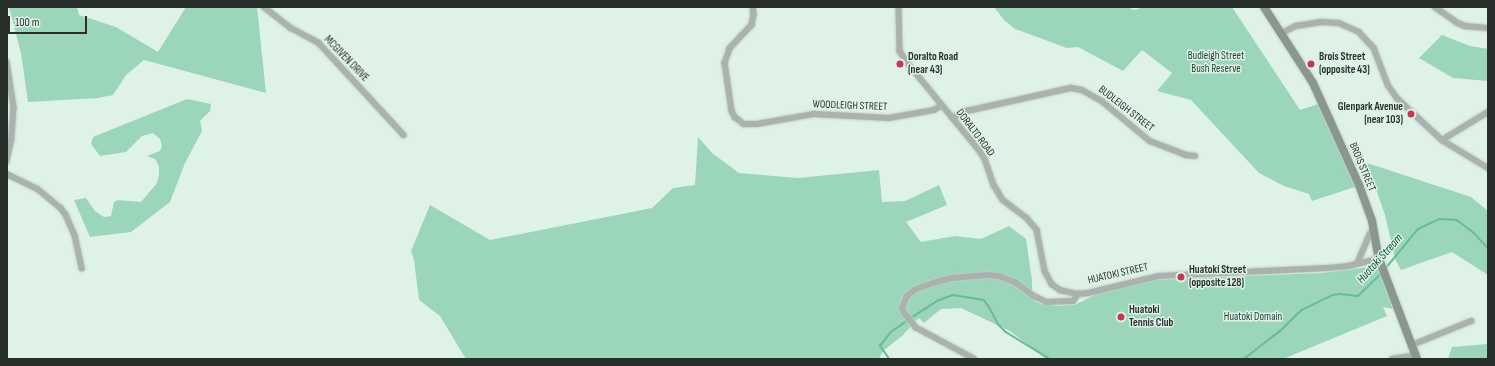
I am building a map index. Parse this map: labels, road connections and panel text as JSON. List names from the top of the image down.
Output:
{
  "streets": {
    "main road": ["BROIS STREET"],
    "street": [
      "MCGIVEN DRIVE",
      "WOODLEIGH STREET",
      "BUDLEIGH STREET",
      "DORALTO ROAD",
      "HUATOKI STREET"
    ]
  },
  "crossings": [
    ["WOODLEIGH STREET", "DORALTO ROAD"],
    ["BUDLEIGH STREET", "DORALTO ROAD"],
    ["DORALTO ROAD", "HUATOKI STREET"],
    ["BROIS STREET", "HUATOKI STREET"]
  ],
  "water": ["Huatoki Stream"],
  "parks": ["Budleigh Street Bush Reserve", "Huatoki Domain"],
  "places": [
    "Doralto Road (near 43)",
    "Brois Street (opposite 43)",
    "Glenpark Avenue (near 103)",
    "Huatoki Street (opposite 128)",
    "Huatoki Tennis Club"
  ],
  "scale_bar": "100 m"
}
